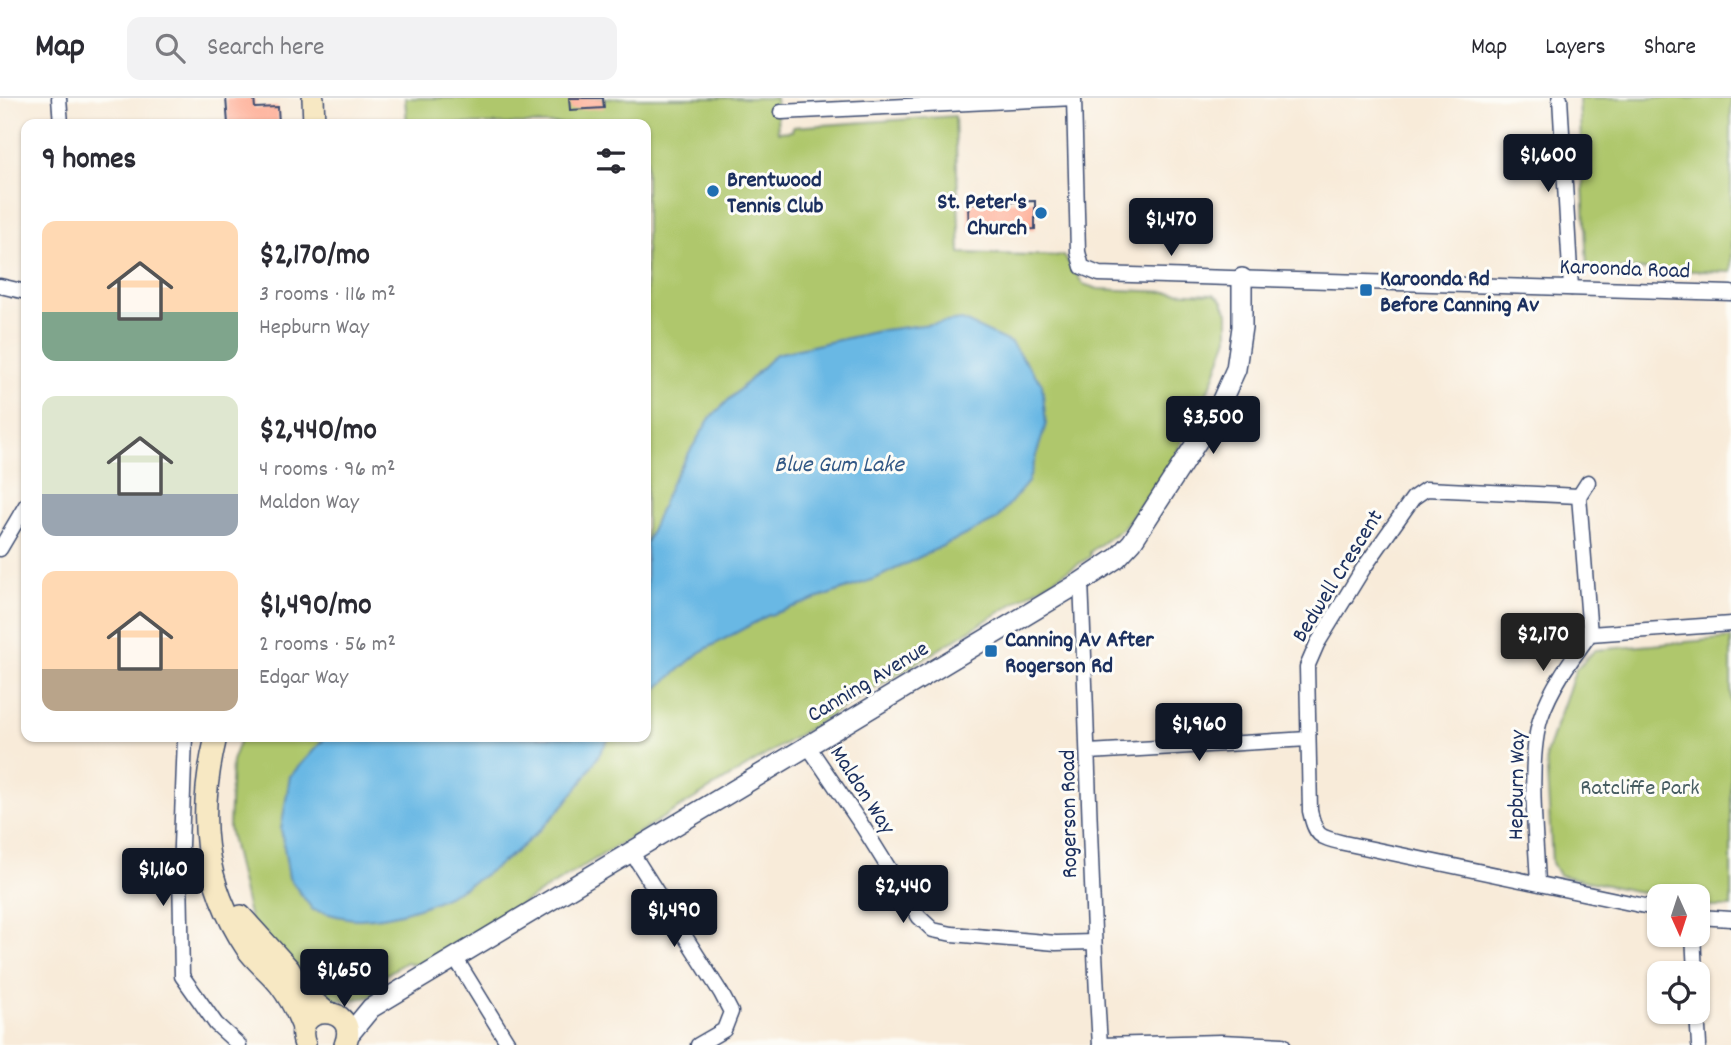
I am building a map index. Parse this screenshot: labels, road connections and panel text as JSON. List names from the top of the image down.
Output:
{
  "streets": {
    "main road": ["Canning Avenue"],
    "street": [
      "Karoonda Road",
      "Bedwell Crescent",
      "Hepburn Way",
      "Maldon Way",
      "Rogerson Road"
    ]
  },
  "crossings": [
    ["Karoonda Road", "Canning Avenue"],
    ["Bedwell Crescent", "Hepburn Way"],
    ["Canning Avenue", "Maldon Way"],
    ["Canning Avenue", "Rogerson Road"],
    ["Maldon Way", "Rogerson Road"]
  ],
  "water": ["Blue Gum Lake"],
  "parks": ["Ratcliffe Park"],
  "places": {
    "other": ["Brentwood Tennis Club", "St. Peter's Church"],
    "transit": ["Karoonda Rd Before Canning Av", "Canning Av After Rogerson Rd"]
  },
  "north": "bottom",
  "page": {
    "header": "Map",
    "search": "Search here",
    "nav": ["Map", "Layers", "Share"],
    "heading": "9 homes",
    "price": [
      "$1,600",
      "$1,470",
      "$3,500",
      "$2,170",
      "$1,960",
      "$1,160",
      "$2,440",
      "$1,490",
      "$1,650"
    ],
    "list": [
      {
        "name": "$2,170/mo",
        "note": "3 rooms · 116 m² · Hepburn Way"
      },
      {
        "name": "$2,440/mo",
        "note": "4 rooms · 96 m² · Maldon Way"
      },
      {
        "name": "$1,490/mo",
        "note": "2 rooms · 56 m² · Edgar Way"
      }
    ]
  }
}
